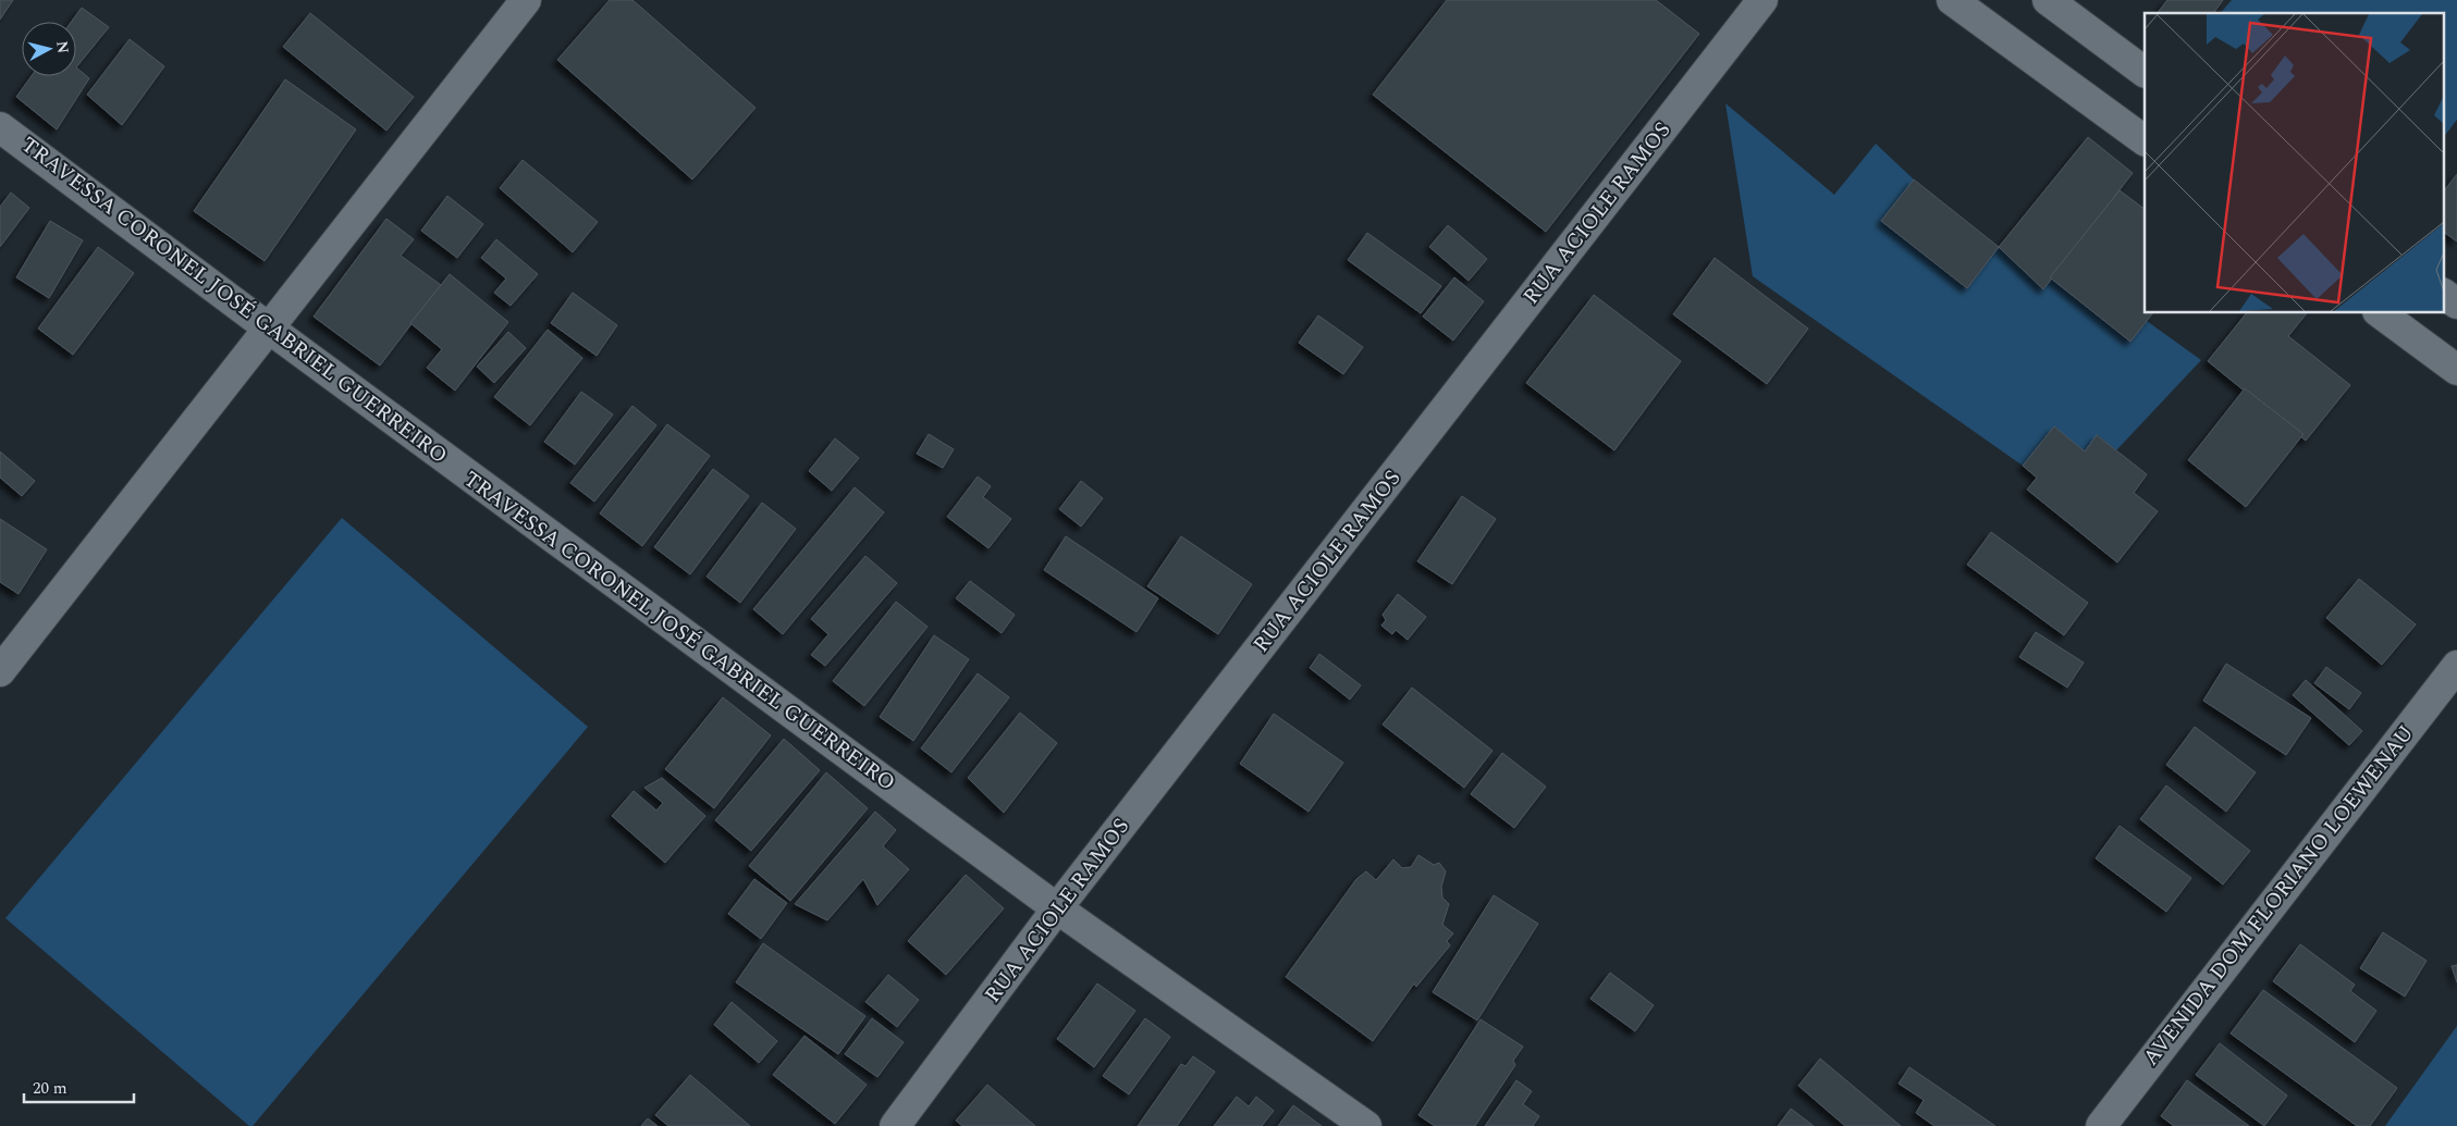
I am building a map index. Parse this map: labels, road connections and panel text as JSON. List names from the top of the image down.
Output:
{
  "streets": {
    "street": ["RUA ACIOLE RAMOS", "TRAVESSA CORONEL JOSÉ GABRIEL GUERREIRO", "AVENIDA DOM FLORIANO LOEWENAU"]
  },
  "crossings": [
    ["RUA ACIOLE RAMOS", "TRAVESSA CORONEL JOSÉ GABRIEL GUERREIRO"]
  ],
  "scale_bar": "20 m",
  "north": "right"
}
